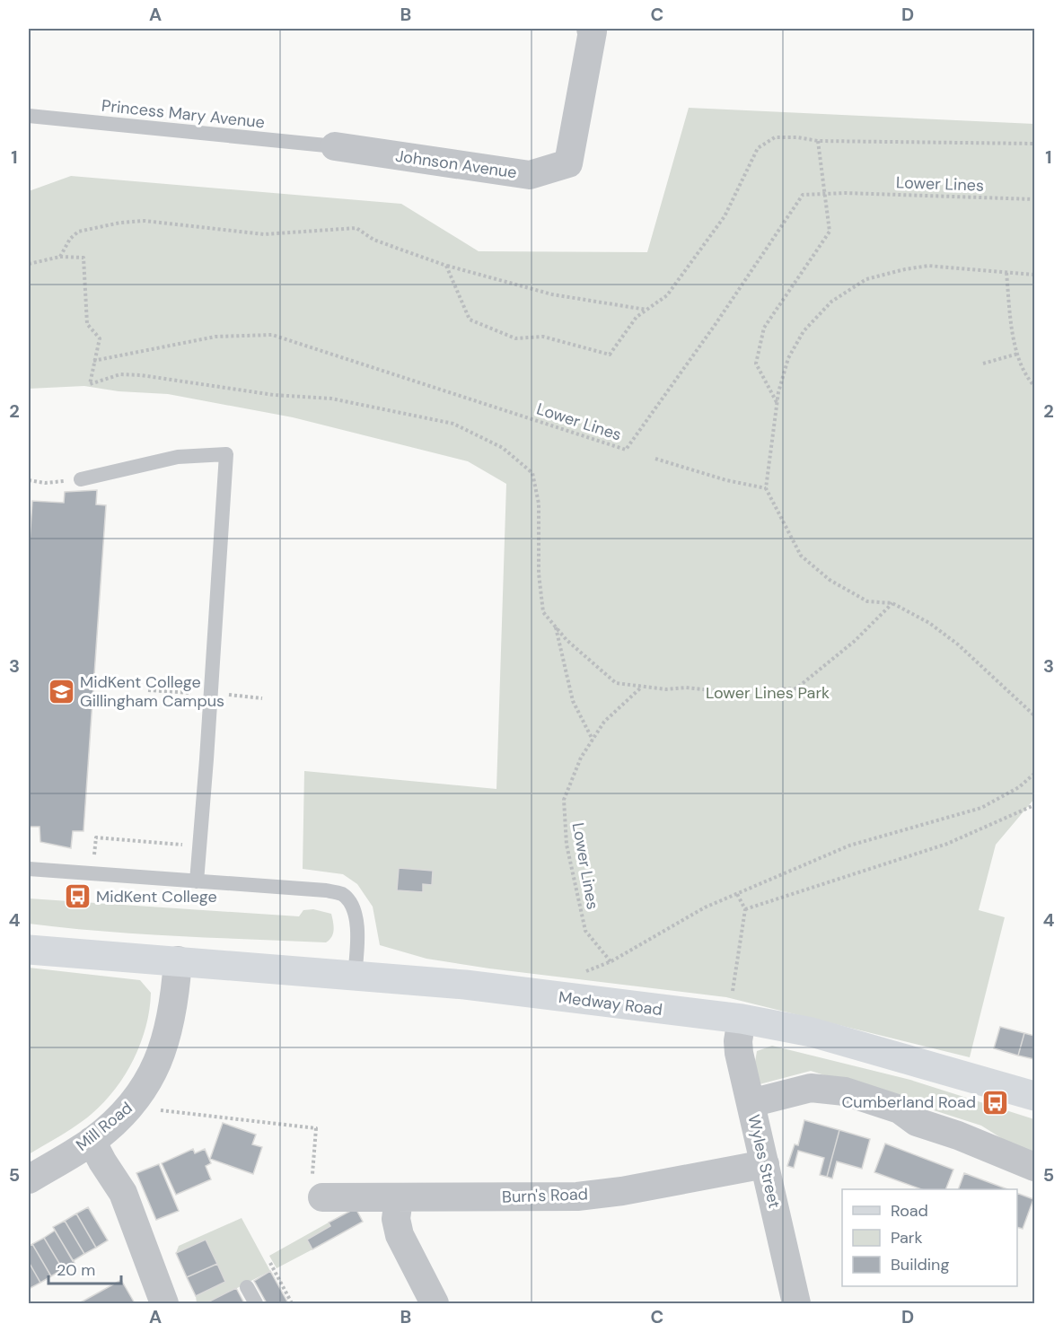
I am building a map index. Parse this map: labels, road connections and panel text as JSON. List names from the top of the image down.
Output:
{
  "streets": {
    "main road": ["Medway Road"],
    "street": [
      "Johnson Avenue",
      "Mill Road",
      "Wyles Street",
      "Burn's Road"
    ],
    "lane": ["Princess Mary Avenue"],
    "path": ["Lower Lines"]
  },
  "crossings": [
    ["Princess Mary Avenue", "Johnson Avenue"],
    ["Medway Road", "Mill Road"],
    ["Medway Road", "Wyles Street"],
    ["Wyles Street", "Burn's Road"]
  ],
  "parks": ["Lower Lines Park"],
  "places": {
    "school or university": ["MidKent College Gillingham Campus"],
    "bus stop": ["MidKent College", "Cumberland Road"]
  },
  "legend": ["Road", "Park", "Building"],
  "scale_bar": "20 m",
  "grid": {
    "columns": [
      "A",
      "B",
      "C",
      "D"
    ],
    "rows": [
      "1",
      "2",
      "3",
      "4",
      "5"
    ]
  }
}
